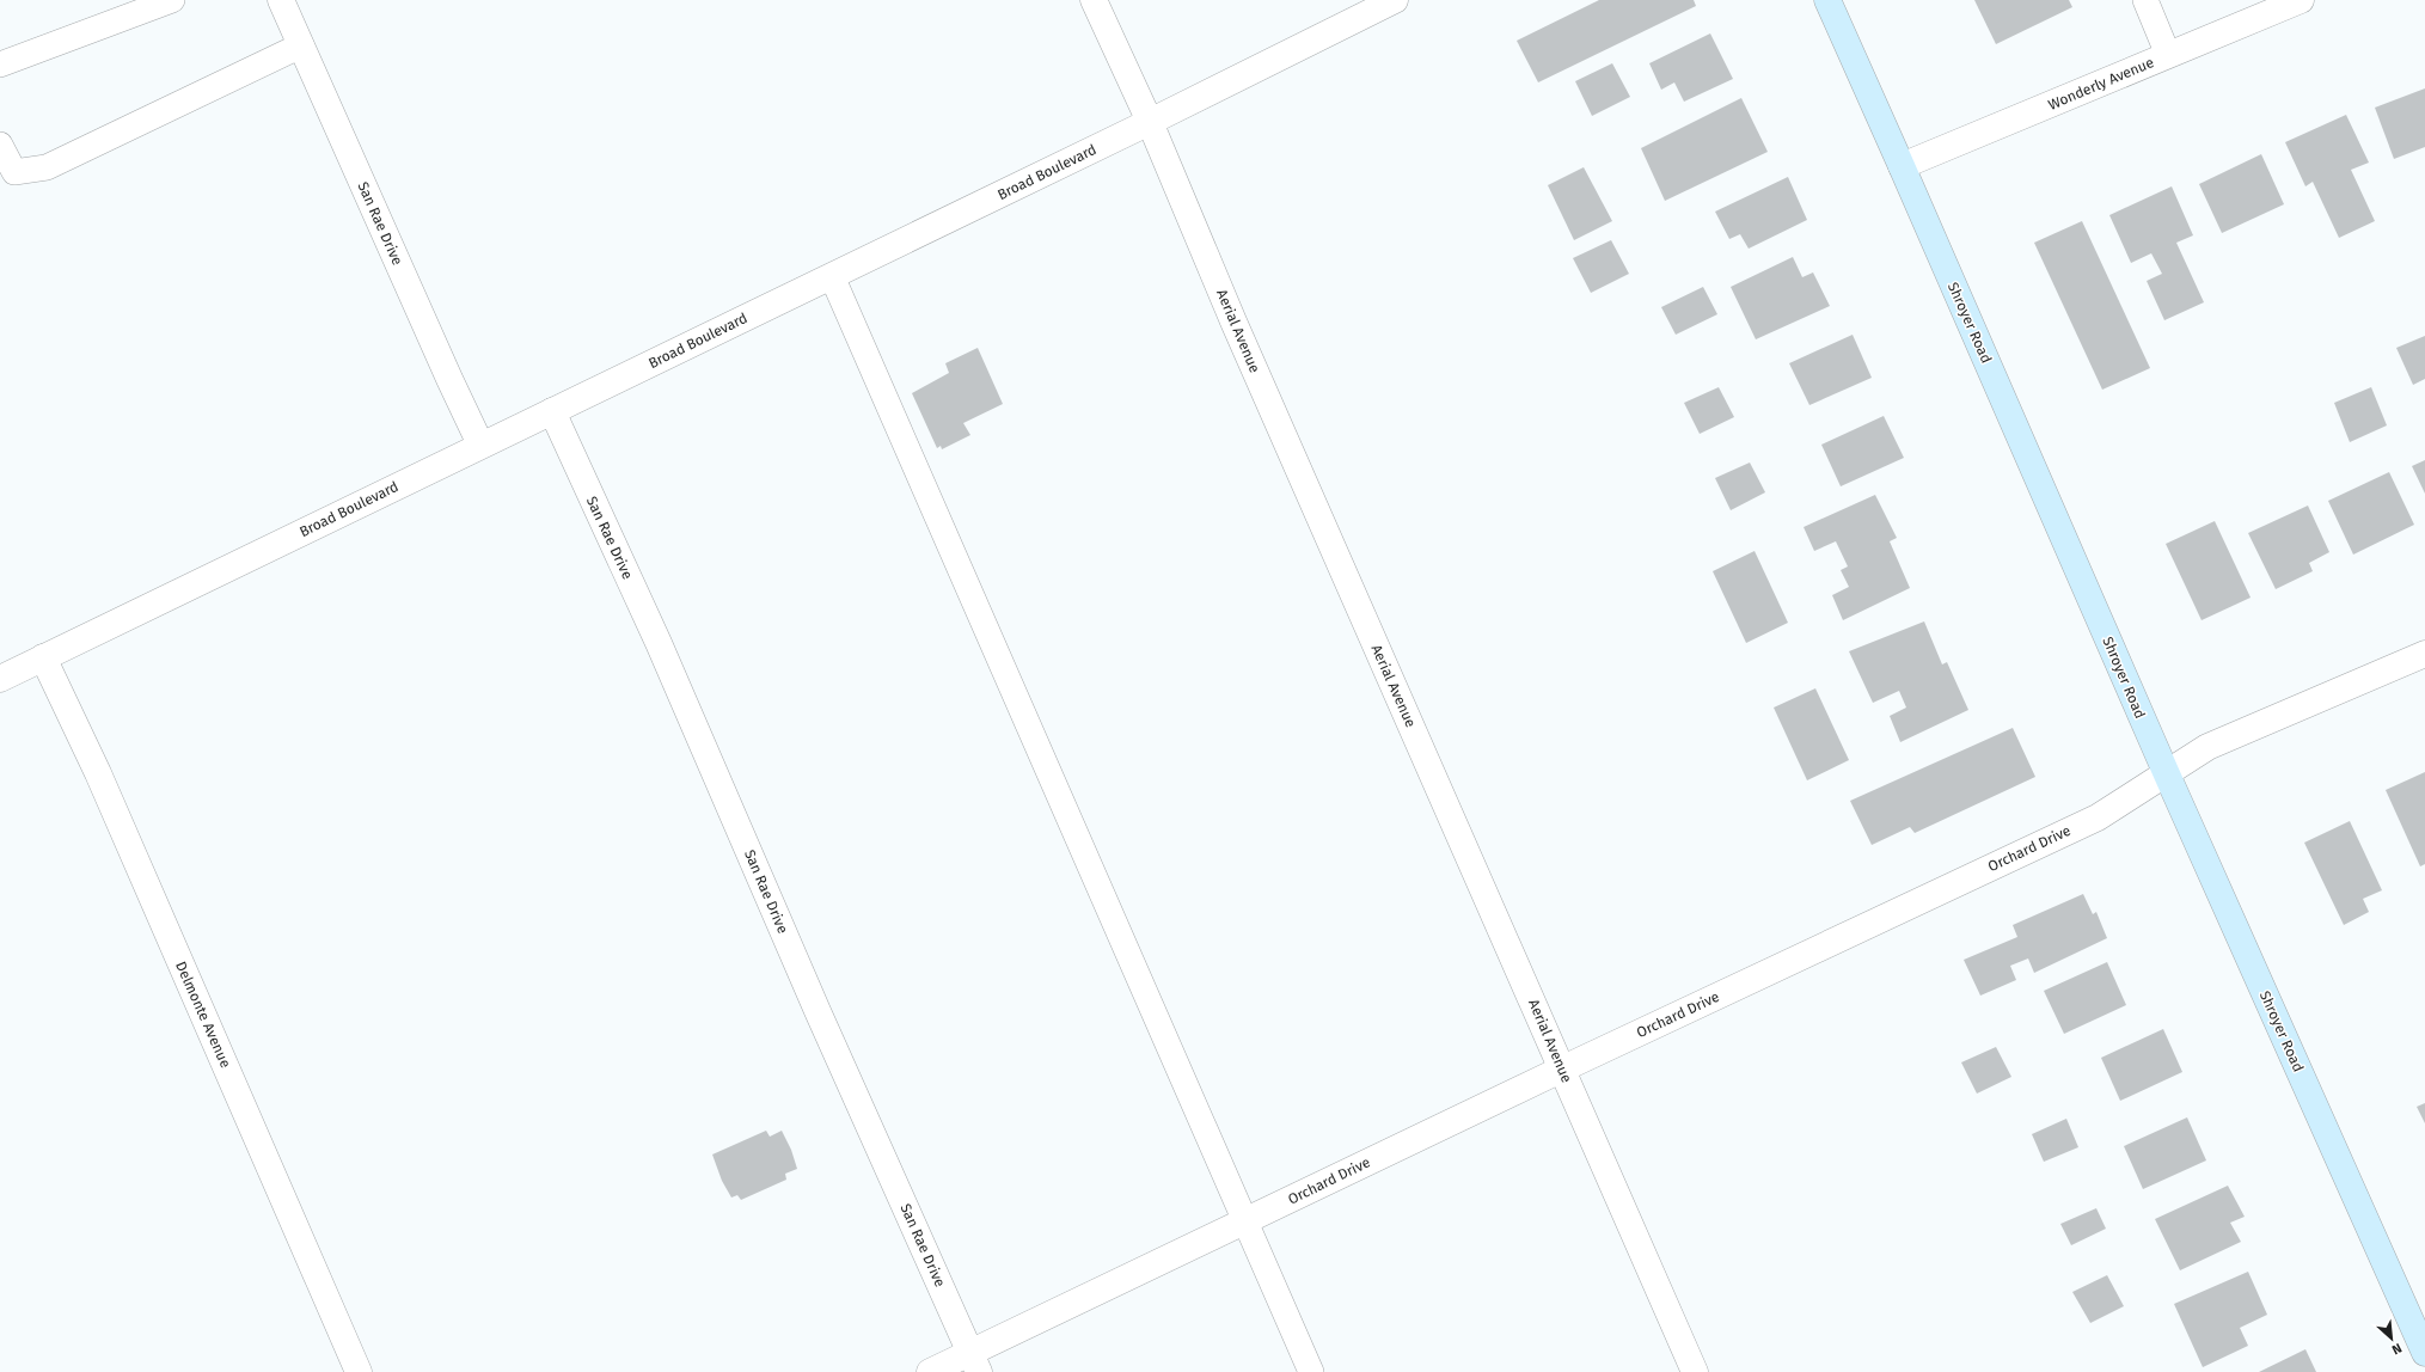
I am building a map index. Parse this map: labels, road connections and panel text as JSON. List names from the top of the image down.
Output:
{
  "streets": {
    "main road": ["Shroyer Road"],
    "street": [
      "Wonderly Avenue",
      "Broad Boulevard",
      "San Rae Drive",
      "Aerial Avenue",
      "Orchard Drive",
      "Delmonte Avenue"
    ]
  },
  "crossings": [
    ["Wonderly Avenue", "Shroyer Road"],
    ["Broad Boulevard", "San Rae Drive"],
    ["Broad Boulevard", "Aerial Avenue"],
    ["Broad Boulevard", "Delmonte Avenue"],
    ["San Rae Drive", "Orchard Drive"],
    ["Shroyer Road", "Orchard Drive"],
    ["Aerial Avenue", "Orchard Drive"]
  ],
  "north": "bottom right"
}
